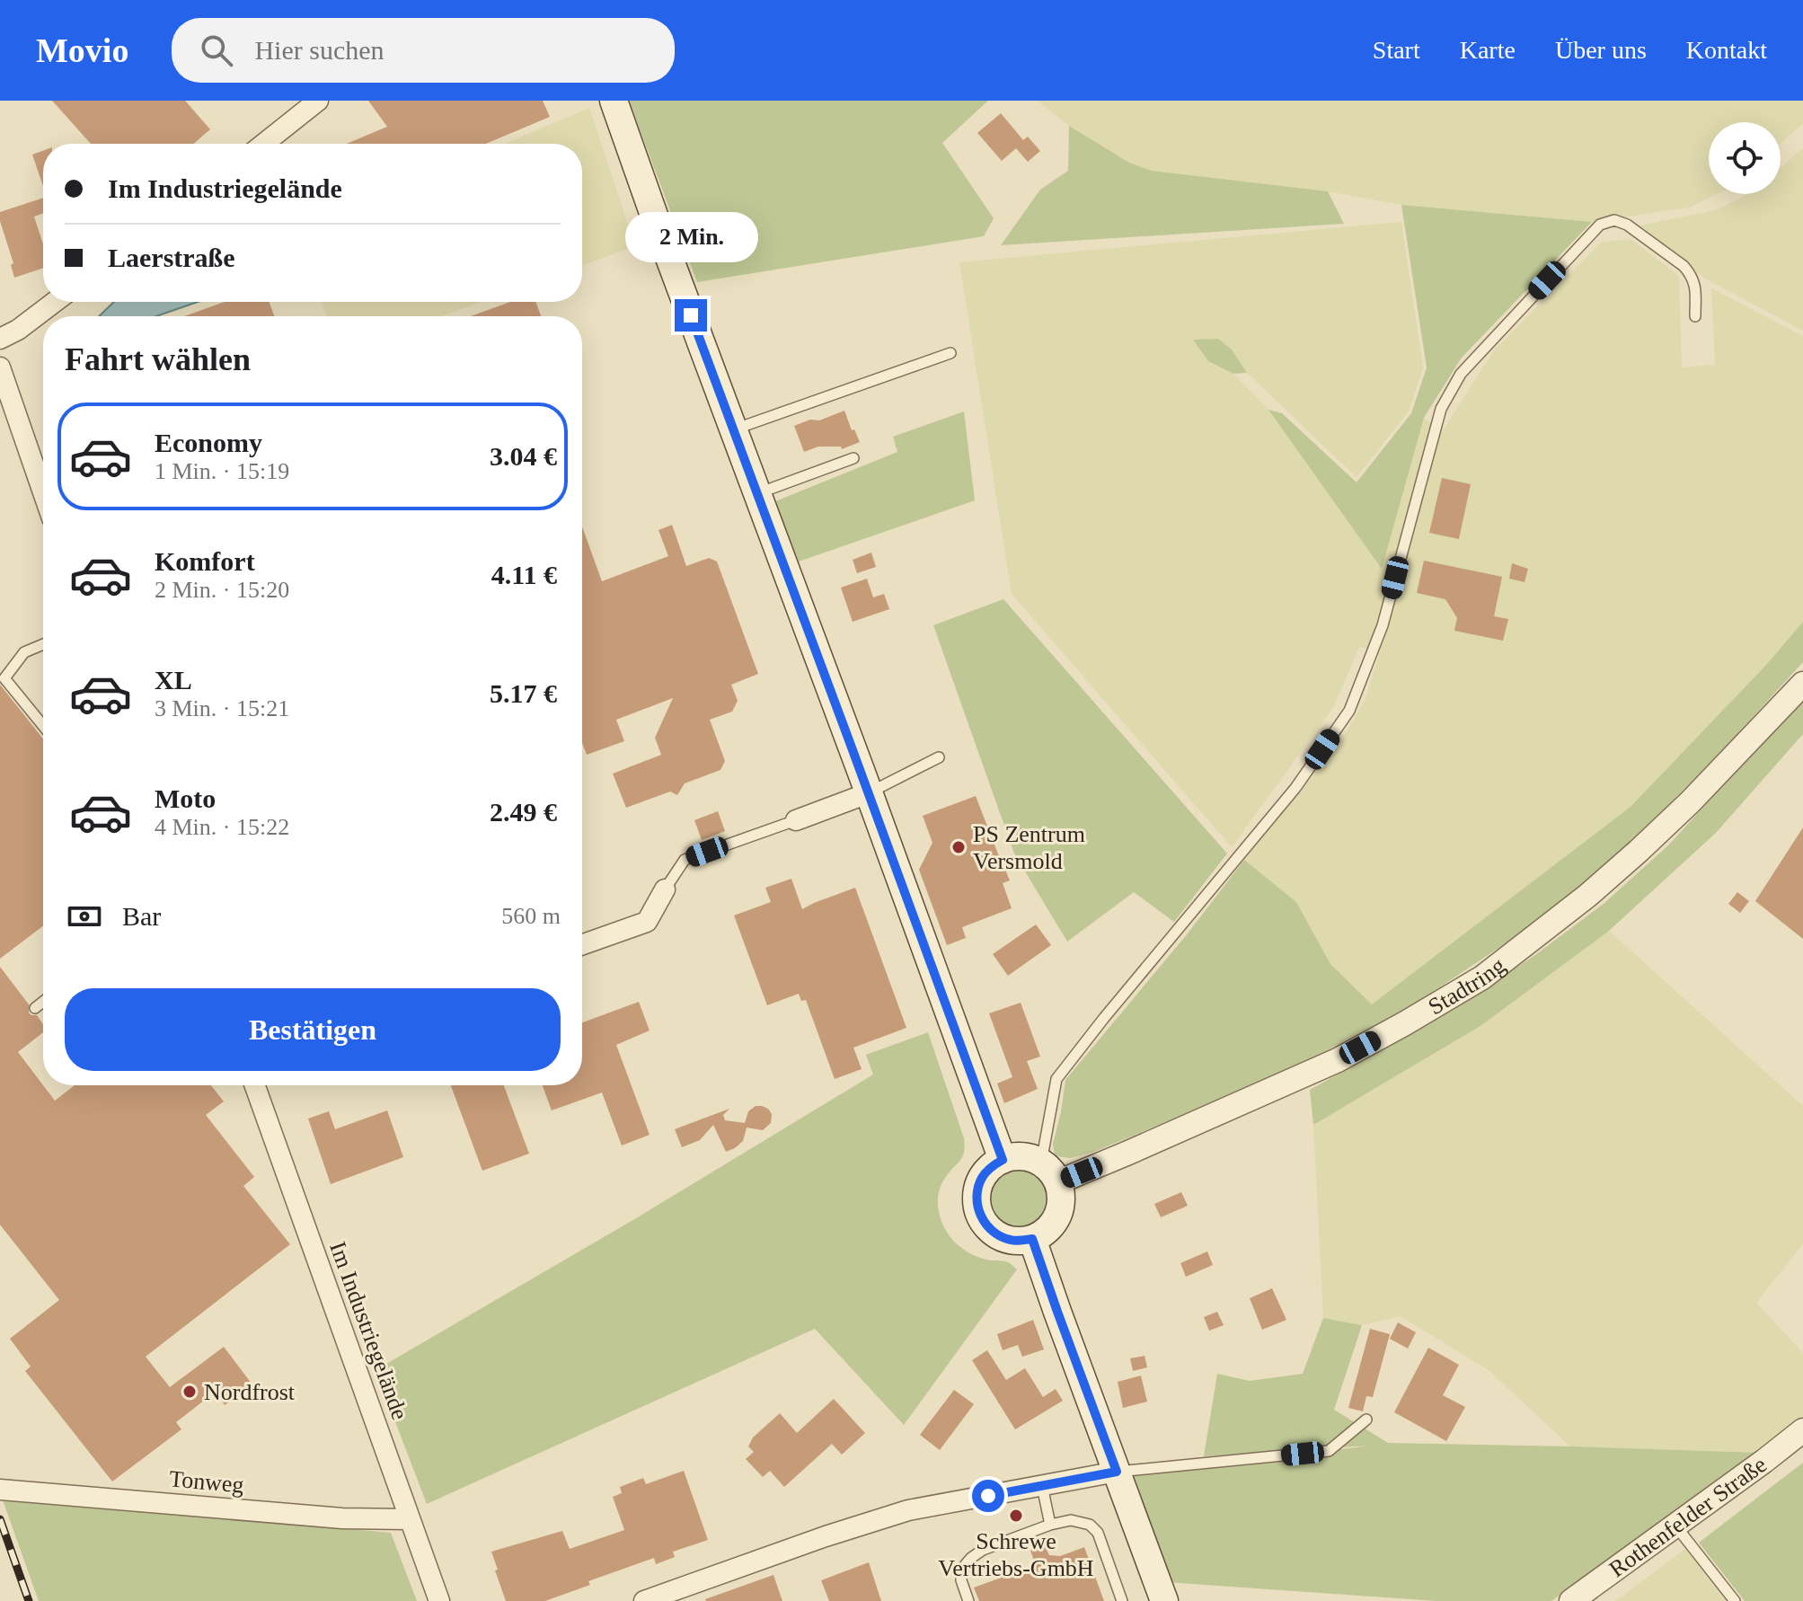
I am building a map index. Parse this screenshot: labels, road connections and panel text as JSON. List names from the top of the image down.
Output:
{
  "streets": {
    "street": [
      "Stadtring",
      "Im Industriegelände",
      "Tonweg",
      "Rothenfelder Straße"
    ]
  },
  "crossings": [
    ["Im Industriegelände", "Tonweg"]
  ],
  "places": ["PS Zentrum Versmold", "Nordfrost", "Schrewe Vertriebs-GmbH"],
  "page": {
    "header": "Movio",
    "search": "Hier suchen",
    "nav": [
      "Start",
      "Karte",
      "Über uns",
      "Kontakt"
    ],
    "banner": ["Im Industriegelände", "Laerstraße"],
    "bubble": "2 Min.",
    "heading": "Fahrt wählen",
    "list": [
      {
        "name": "Economy",
        "note": "1 Min. · 15:19",
        "value": "3.04 €"
      },
      {
        "name": "Komfort",
        "note": "2 Min. · 15:20",
        "value": "4.11 €"
      },
      {
        "name": "XL",
        "note": "3 Min. · 15:21",
        "value": "5.17 €"
      },
      {
        "name": "Moto",
        "note": "4 Min. · 15:22",
        "value": "2.49 €"
      }
    ],
    "pay": ["Bar", "560 m"],
    "buttons": "Bestätigen"
  }
}
